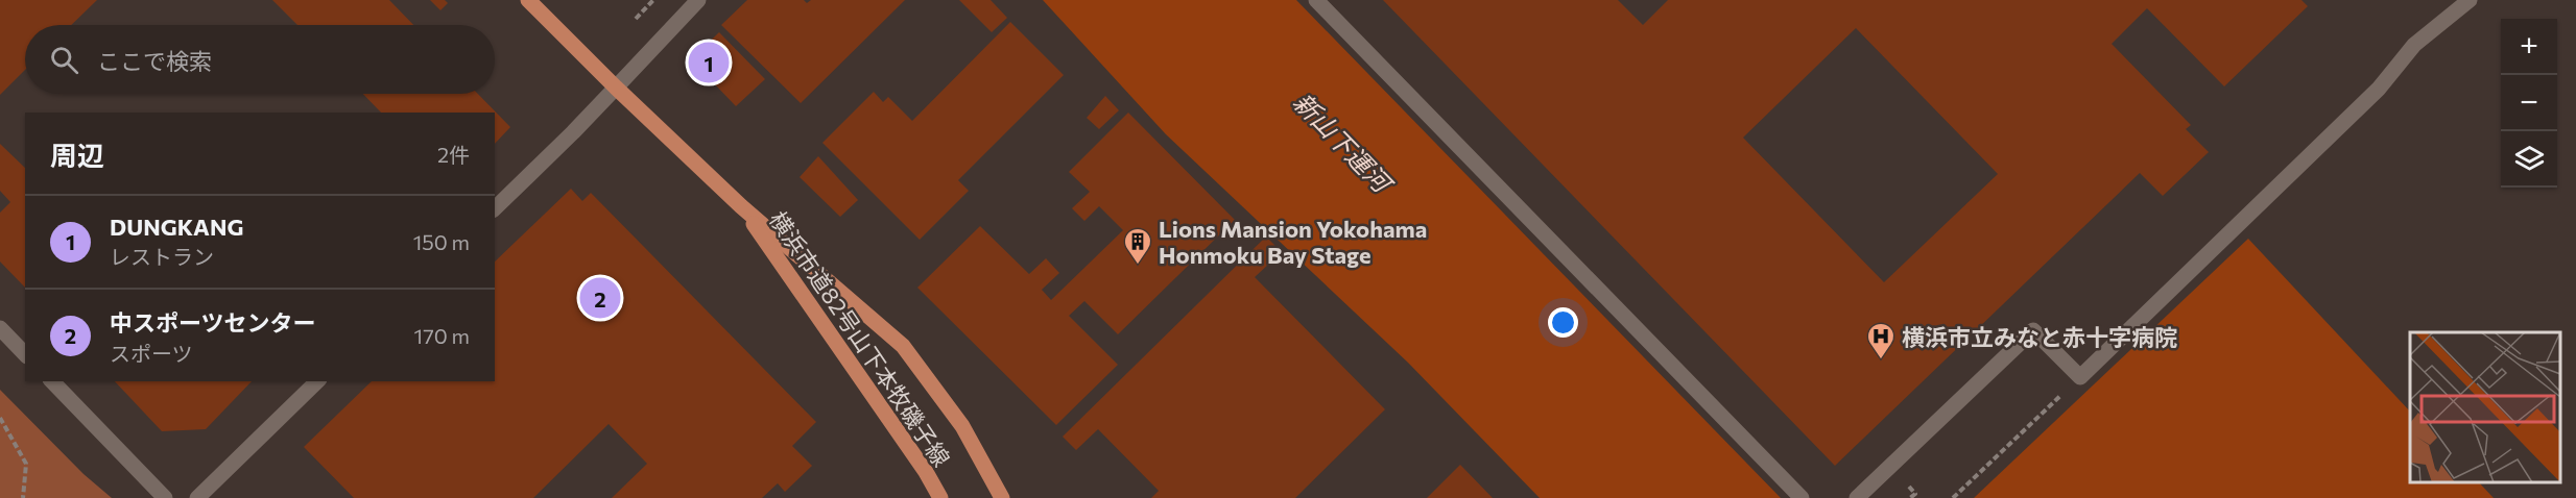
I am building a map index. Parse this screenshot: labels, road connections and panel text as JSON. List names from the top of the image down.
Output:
{
  "streets": {
    "main road": ["横浜市道82号山下本牧磯子線"]
  },
  "water": ["新山下運河"],
  "places": {
    "building": ["Lions Mansion Yokohama Honmoku Bay Stage"],
    "hospital": ["横浜市立みなと赤十字病院"]
  },
  "page": {
    "map_buttons": ["+", "−"],
    "search": "ここで検索",
    "pins": ["1", "2"],
    "heading": ["周辺", "2件"],
    "list": [
      {
        "mark": "1",
        "name": "DUNGKANG",
        "note": "レストラン",
        "value": "150 m"
      },
      {
        "mark": "2",
        "name": "中スポーツセンター",
        "note": "スポーツ",
        "value": "170 m"
      }
    ]
  }
}
